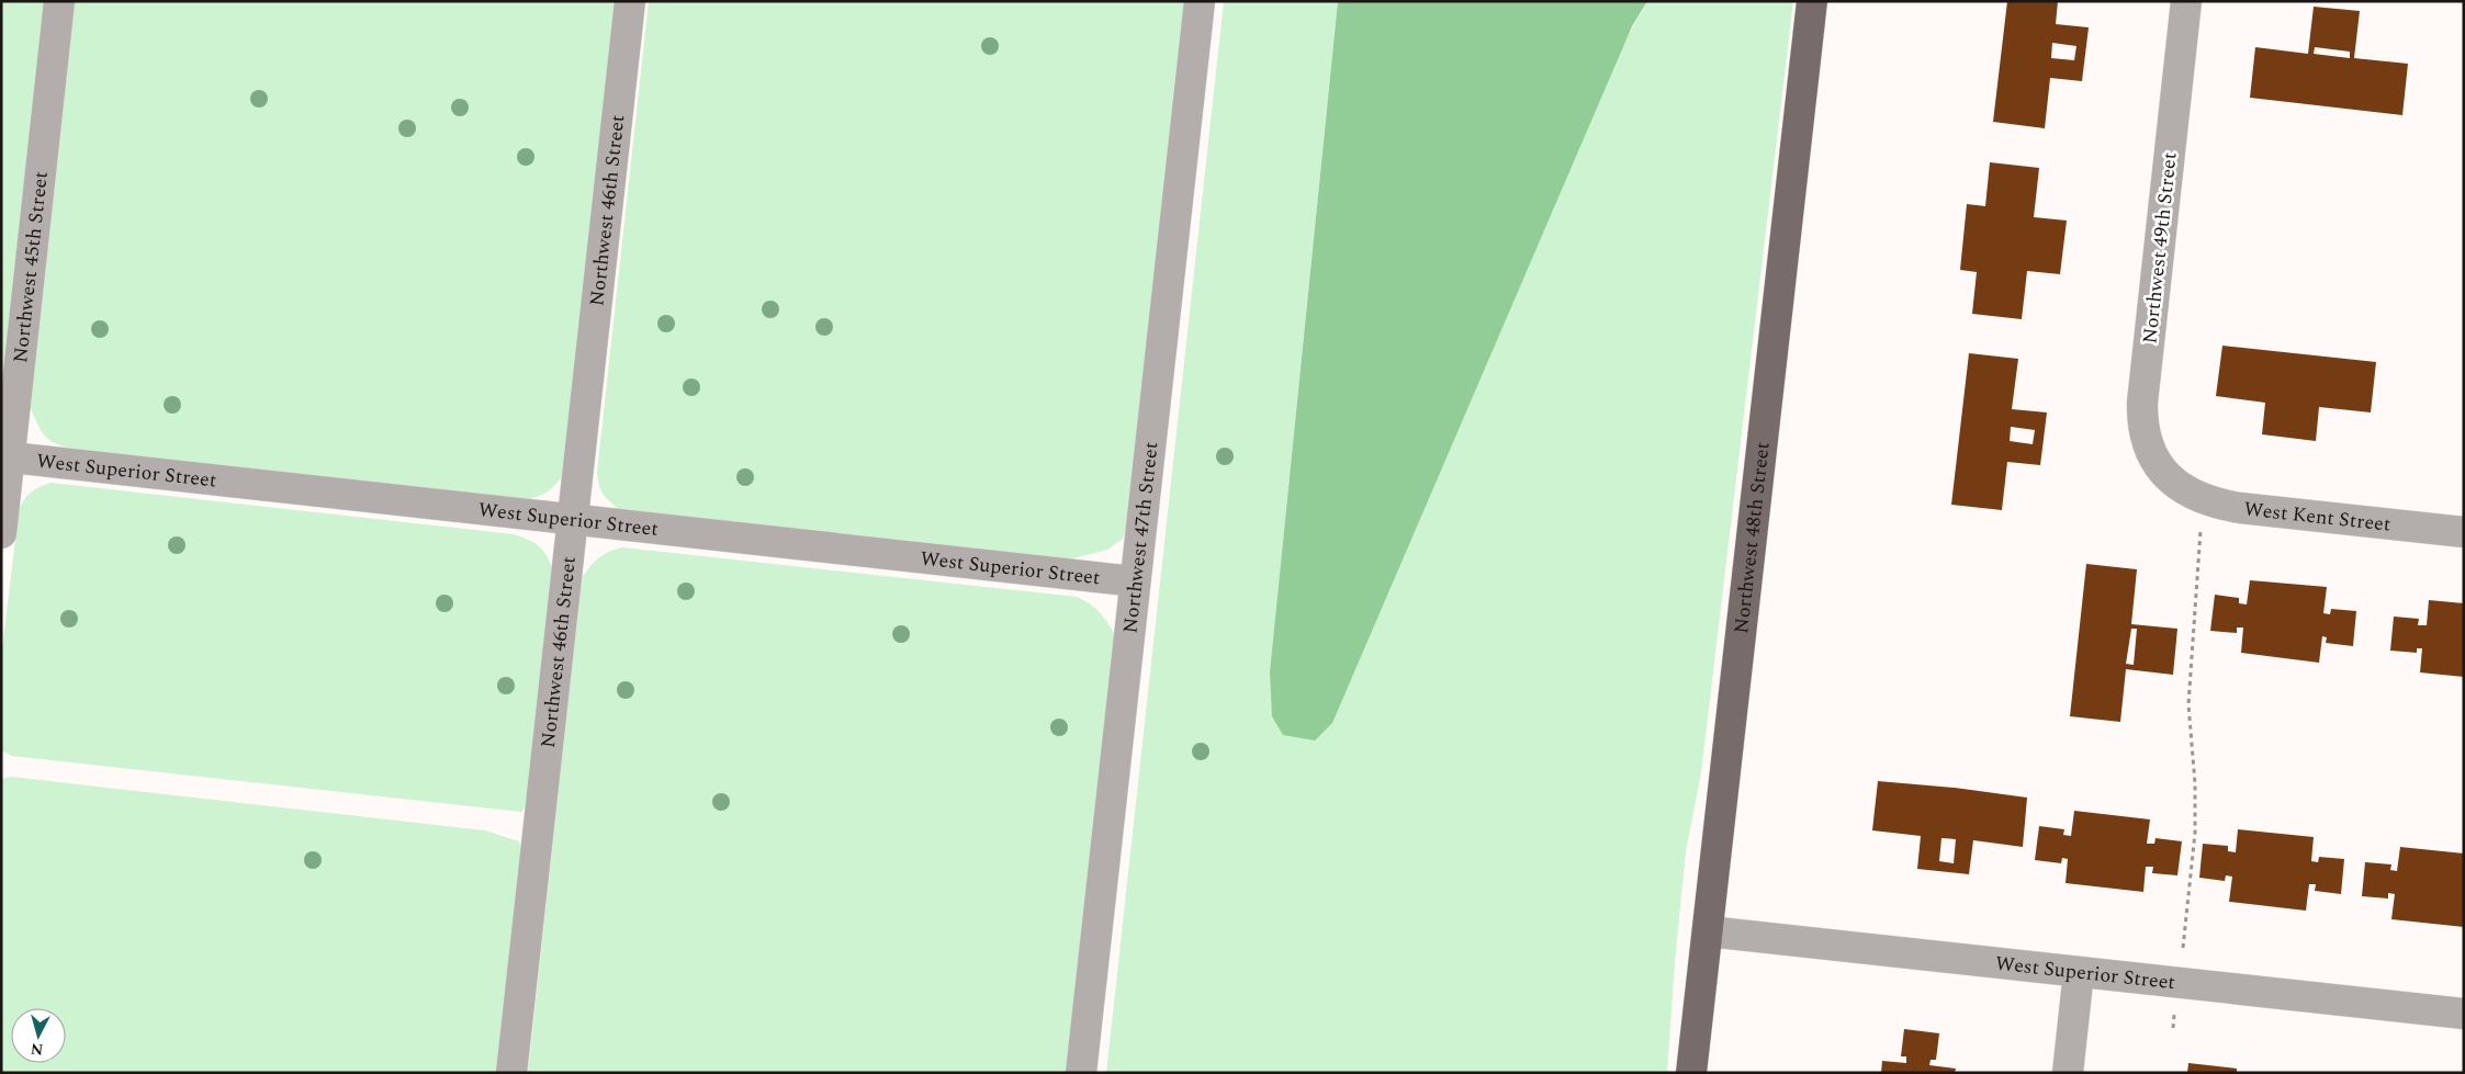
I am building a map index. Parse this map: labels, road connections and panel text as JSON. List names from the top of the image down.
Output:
{
  "streets": {
    "main road": ["Northwest 48th Street"],
    "street": [
      "Northwest 46th Street",
      "Northwest 49th Street",
      "Northwest 45th Street",
      "West Superior Street",
      "West Kent Street",
      "Northwest 47th Street"
    ]
  },
  "crossings": [
    ["Northwest 46th Street", "West Superior Street"],
    ["Northwest 49th Street", "West Kent Street"],
    ["Northwest 45th Street", "West Superior Street"],
    ["West Superior Street", "Northwest 47th Street"],
    ["West Superior Street", "Northwest 48th Street"]
  ],
  "north": "bottom"
}
